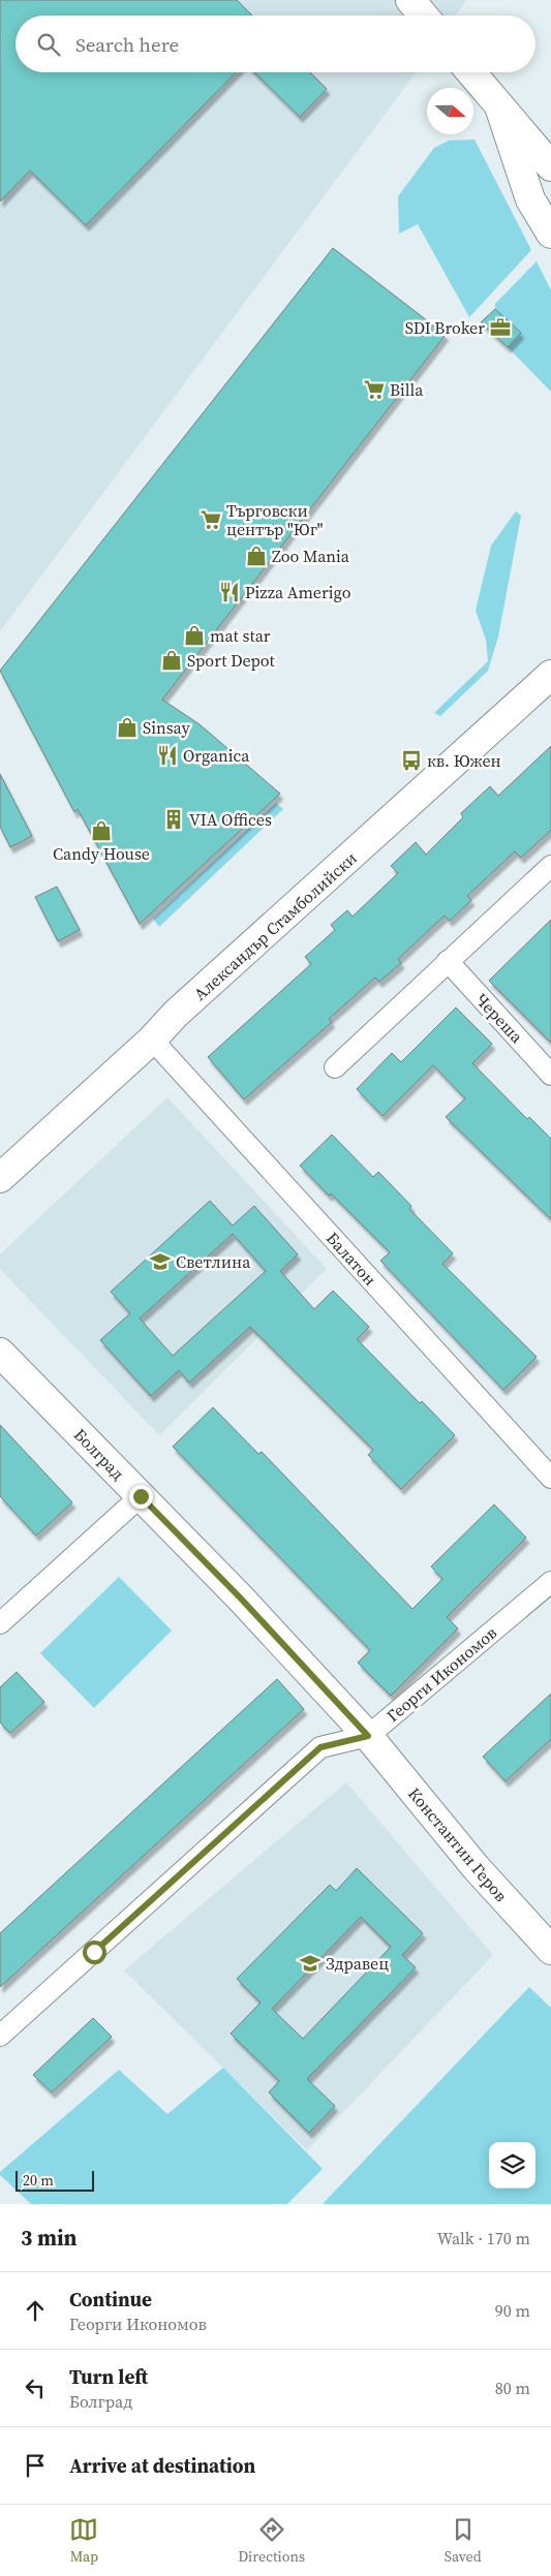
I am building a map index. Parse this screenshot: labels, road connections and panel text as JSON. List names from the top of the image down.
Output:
{
  "streets": {
    "street": [
      "Александър Стамболийски",
      "Череша",
      "Балатон",
      "Болград",
      "Георги Икономов",
      "Константин Геров"
    ]
  },
  "crossings": [
    ["Александър Стамболийски", "Балатон"],
    ["Болград", "Георги Икономов"],
    ["Болград", "Константин Геров"],
    ["Георги Икономов", "Константин Геров"]
  ],
  "places": {
    "office": ["SDI Broker"],
    "supermarket": ["Billa", "Търговски център \"Юг\""],
    "shop": [
      "Zoo Mania",
      "mat star",
      "Sport Depot",
      "Sinsay",
      "Candy House"
    ],
    "restaurant": ["Pizza Amerigo", "Organica"],
    "bus stop": ["кв. Южен"],
    "building": ["VIA Offices"],
    "school or university": ["Светлина", "Здравец"]
  },
  "scale_bar": "20 m",
  "north": "right",
  "page": {
    "search": "Search here",
    "scale": "20 m",
    "heading": ["3 min", "Walk · 170 m"],
    "list": [
      ["Continue", "Георги Икономов", "90 m"],
      ["Turn left", "Болград", "80 m"],
      "Arrive at destination"
    ],
    "nav": ["Map", "Directions", "Saved"]
  }
}
